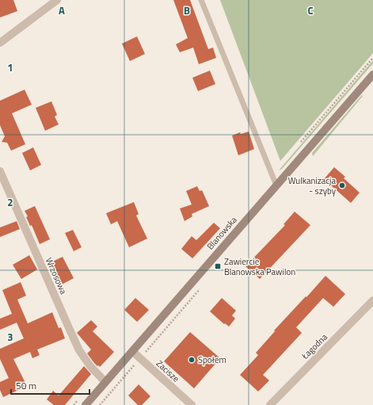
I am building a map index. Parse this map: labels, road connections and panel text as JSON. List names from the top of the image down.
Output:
{
  "streets": {
    "street": [
      "Blanowska",
      "Wrzosowa",
      "Łagodna",
      "Zacisze"
    ]
  },
  "crossings": [
    ["Blanowska", "Wrzosowa"],
    ["Blanowska", "Zacisze"]
  ],
  "places": {
    "other": ["Wulkanizacja - szyby", "Społem"],
    "transit": ["Zawiercie Blanowska Pawilon"]
  },
  "scale_bar": "50 m",
  "grid": {
    "columns": ["A", "B", "C"],
    "rows": ["1", "2", "3"]
  }
}
